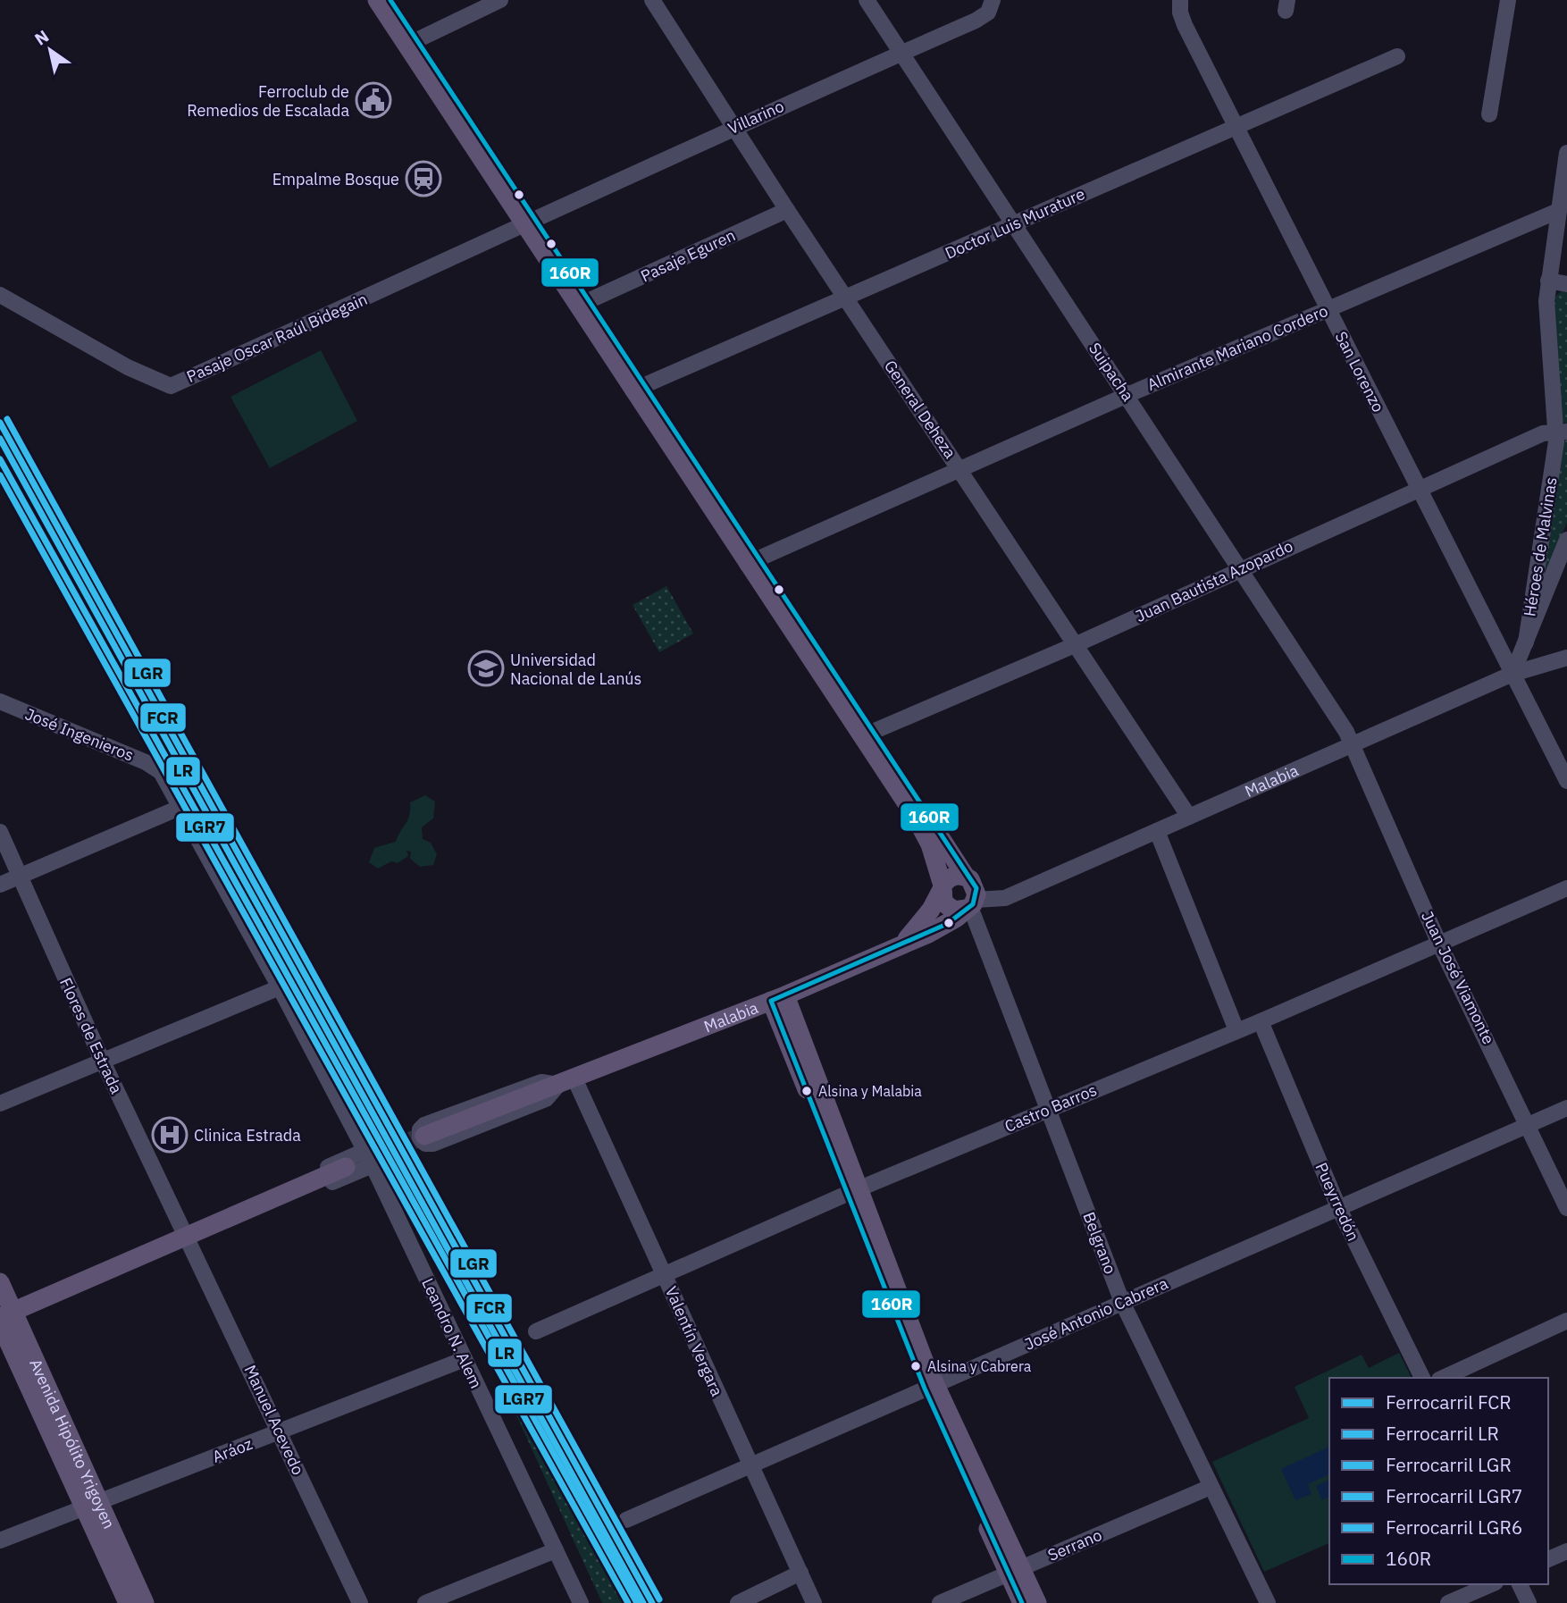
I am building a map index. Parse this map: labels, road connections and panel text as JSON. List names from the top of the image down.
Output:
{
  "streets": {
    "main road": ["Malabia", "Avenida Hipólito Yrigoyen"],
    "street": [
      "Villarino",
      "Doctor Luis Murature",
      "Pasaje Eguren",
      "Pasaje Oscar Raúl Bidegain",
      "Almirante Mariano Cordero",
      "Suipacha",
      "San Lorenzo",
      "General Deheza",
      "Héroes de Malvinas",
      "Juan Bautista Azopardo",
      "José Ingenieros",
      "Juan José Viamonte",
      "Flores de Estrada",
      "Castro Barros",
      "Pueyrredón",
      "Belgrano",
      "José Antonio Cabrera",
      "Leandro N. Alem",
      "Valentín Vergara",
      "Manuel Acevedo",
      "Aráoz",
      "Serrano"
    ]
  },
  "crossings": [
    ["Villarino", "Pasaje Oscar Raúl Bidegain"],
    ["Villarino", "Suipacha"],
    ["Villarino", "General Deheza"],
    ["Doctor Luis Murature", "Suipacha"],
    ["Doctor Luis Murature", "San Lorenzo"],
    ["Doctor Luis Murature", "General Deheza"],
    ["Pasaje Eguren", "General Deheza"],
    ["Almirante Mariano Cordero", "Suipacha"],
    ["Almirante Mariano Cordero", "San Lorenzo"],
    ["Almirante Mariano Cordero", "General Deheza"],
    ["Almirante Mariano Cordero", "Héroes de Malvinas"],
    ["Suipacha", "Juan Bautista Azopardo"],
    ["Suipacha", "Malabia"],
    ["Suipacha", "Juan José Viamonte"],
    ["San Lorenzo", "Héroes de Malvinas"],
    ["San Lorenzo", "Juan Bautista Azopardo"],
    ["San Lorenzo", "Malabia"],
    ["General Deheza", "Juan Bautista Azopardo"],
    ["General Deheza", "Malabia"],
    ["Héroes de Malvinas", "Juan Bautista Azopardo"],
    ["Héroes de Malvinas", "Malabia"],
    ["José Ingenieros", "Leandro N. Alem"],
    ["Malabia", "Juan José Viamonte"],
    ["Malabia", "Belgrano"],
    ["Malabia", "Valentín Vergara"],
    ["Juan José Viamonte", "Castro Barros"],
    ["Juan José Viamonte", "José Antonio Cabrera"],
    ["Flores de Estrada", "Manuel Acevedo"],
    ["Castro Barros", "Pueyrredón"],
    ["Castro Barros", "Belgrano"],
    ["Castro Barros", "Valentín Vergara"],
    ["Pueyrredón", "José Antonio Cabrera"],
    ["Belgrano", "José Antonio Cabrera"],
    ["Belgrano", "Serrano"],
    ["José Antonio Cabrera", "Valentín Vergara"],
    ["Leandro N. Alem", "Aráoz"],
    ["Manuel Acevedo", "Aráoz"],
    ["Avenida Hipólito Yrigoyen", "Aráoz"]
  ],
  "places": {
    "public building": ["Ferroclub de Remedios de Escalada"],
    "station": ["Empalme Bosque"],
    "school or university": ["Universidad Nacional de Lanús"],
    "other": ["Alsina y Malabia", "Alsina y Cabrera"],
    "hospital": ["Clinica Estrada"]
  },
  "lines": [
    "transit line 160R",
    "rail line LGR",
    "rail line FCR",
    "rail line LR",
    "rail line LGR7",
    "rail line LGR6"
  ],
  "legend": [
    "Ferrocarril FCR",
    "Ferrocarril LR",
    "Ferrocarril LGR",
    "Ferrocarril LGR7",
    "Ferrocarril LGR6",
    "160R"
  ],
  "north": "top left"
}
